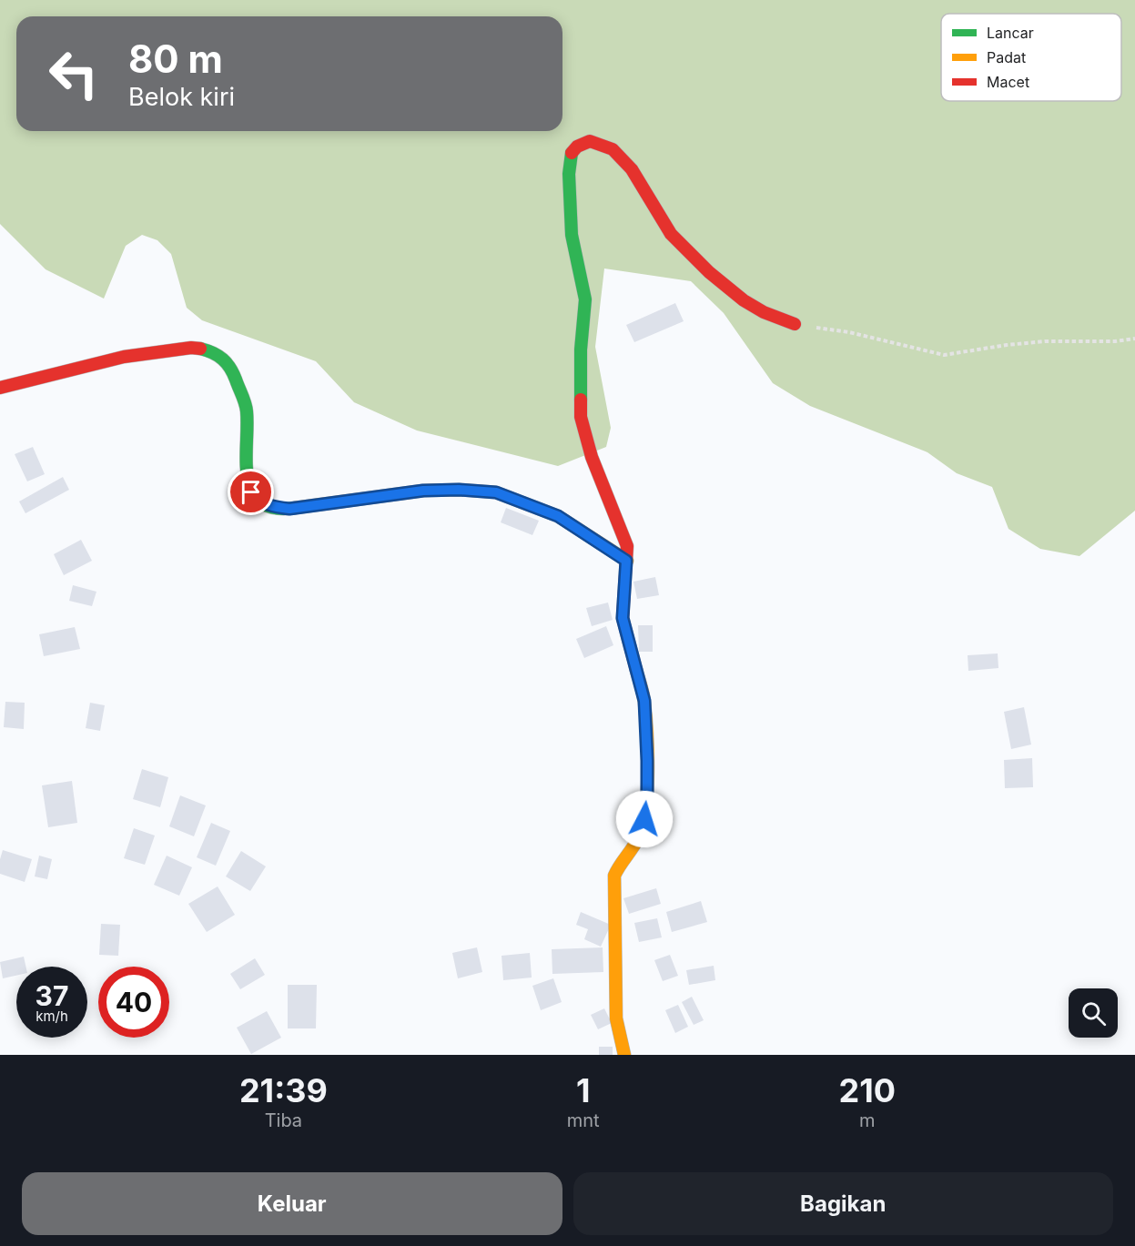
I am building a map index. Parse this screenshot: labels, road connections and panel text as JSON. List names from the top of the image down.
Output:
{
  "legend": ["Lancar", "Padat", "Macet"],
  "page": {
    "turn": ["80 m", "Belok kiri"],
    "speed": "37 km/h",
    "limit": "40",
    "eta": [
      "21:39",
      "Tiba",
      "1",
      "mnt",
      "210",
      "m"
    ],
    "buttons": ["Keluar", "Bagikan"]
  }
}
